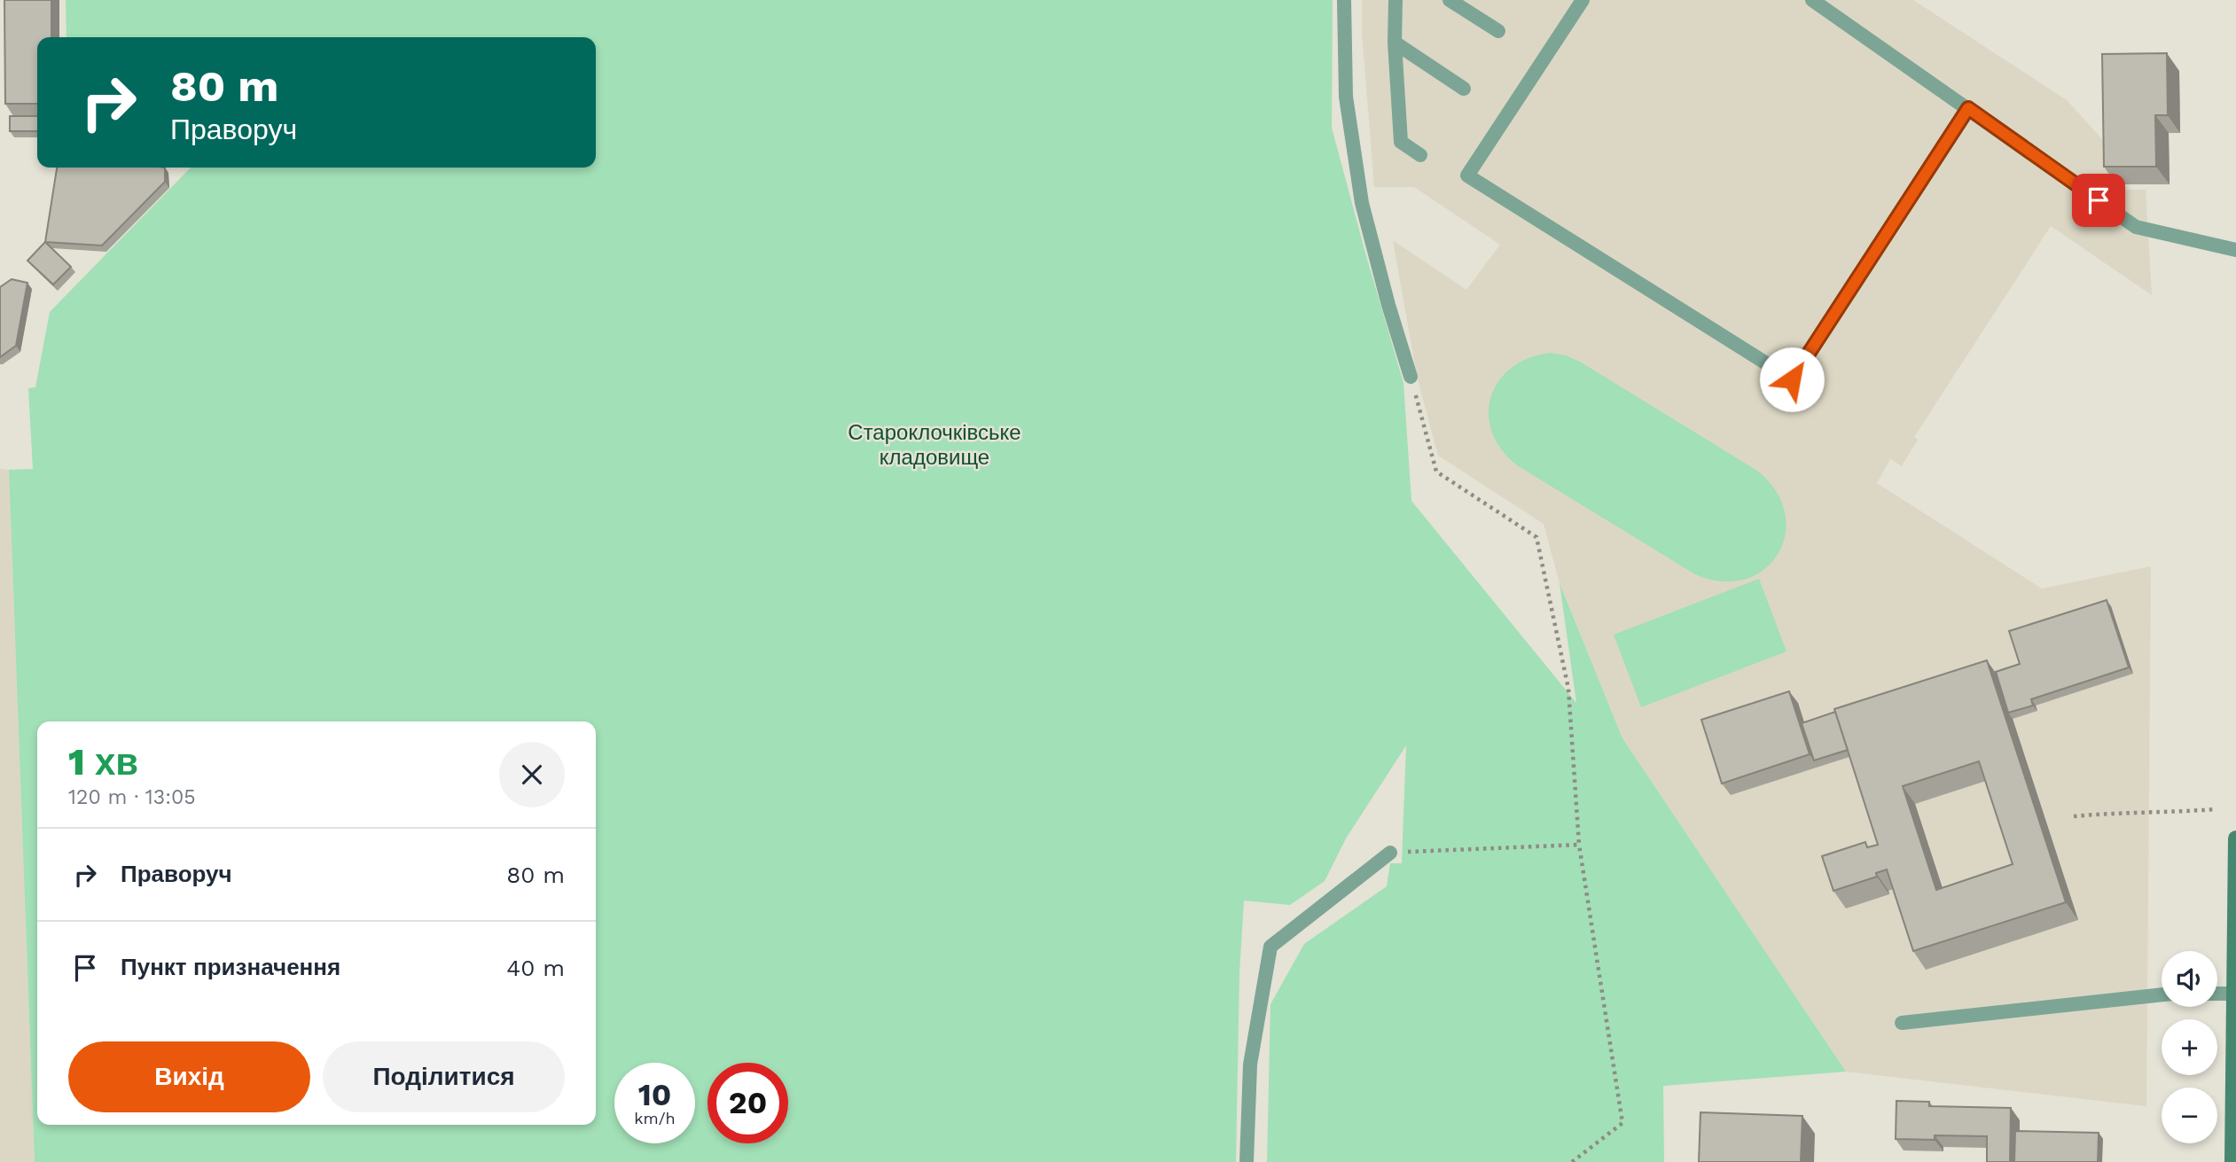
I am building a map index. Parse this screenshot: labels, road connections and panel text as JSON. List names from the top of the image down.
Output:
{
  "parks": ["Староклочківське кладовище"],
  "page": {
    "turn": ["80 m", "Праворуч"],
    "heading": ["1 хв", "120 m · 13:05"],
    "list": [
      {
        "name": "Праворуч",
        "value": "80 m"
      },
      {
        "name": "Пункт призначення",
        "value": "40 m"
      }
    ],
    "map_buttons": ["+", "−"],
    "buttons": ["Вихід", "Поділитися"],
    "speed": "10 km/h",
    "limit": "20"
  }
}
